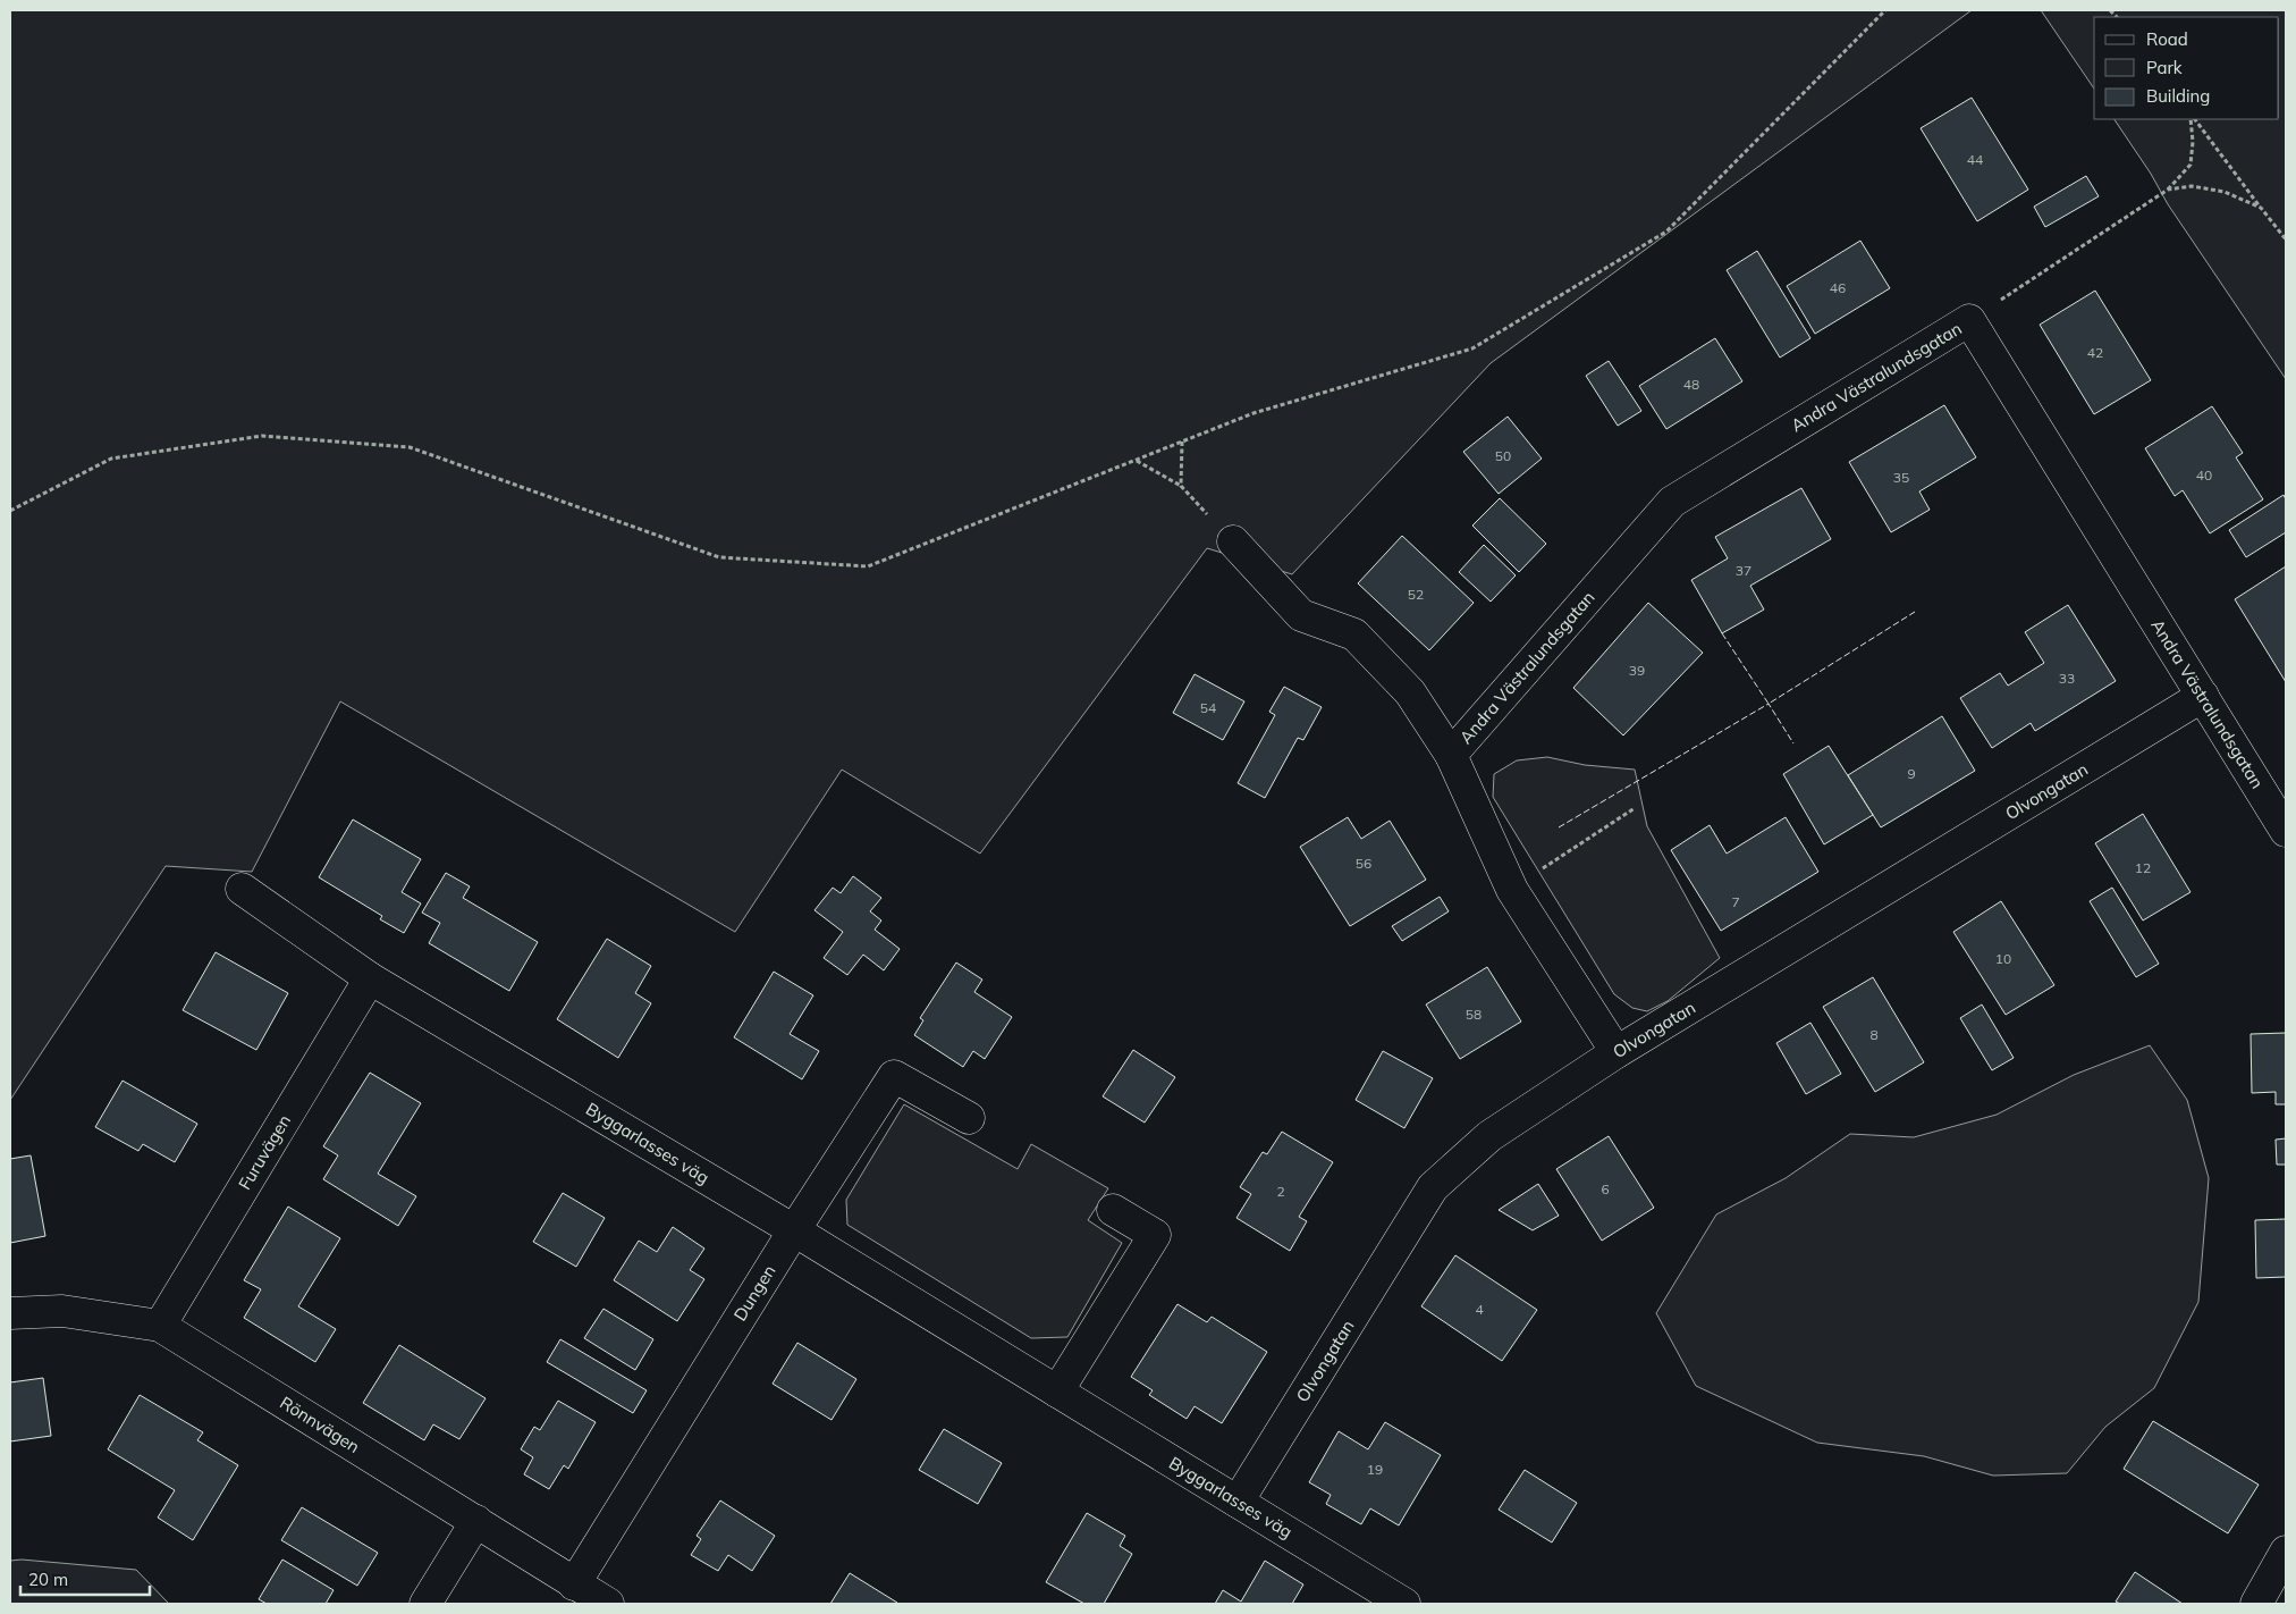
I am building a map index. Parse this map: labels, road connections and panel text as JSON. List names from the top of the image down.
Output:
{
  "streets": {
    "street": [
      "Andra Västralundsgatan",
      "Olvongatan",
      "Byggarlasses väg",
      "Furuvägen",
      "Dungen",
      "Rönnvägen"
    ]
  },
  "crossings": [
    ["Andra Västralundsgatan", "Olvongatan"],
    ["Olvongatan", "Byggarlasses väg"],
    ["Byggarlasses väg", "Furuvägen"],
    ["Byggarlasses väg", "Dungen"],
    ["Furuvägen", "Rönnvägen"],
    ["Dungen", "Rönnvägen"]
  ],
  "house_numbers": [
    "44",
    "46",
    "42",
    "48",
    "50",
    "40",
    "35",
    "37",
    "52",
    "39",
    "33",
    "54",
    "9",
    "56",
    "12",
    "7",
    "10",
    "58",
    "8",
    "6",
    "2",
    "4",
    "19"
  ],
  "legend": ["Road", "Park", "Building"],
  "scale_bar": "20 m"
}
